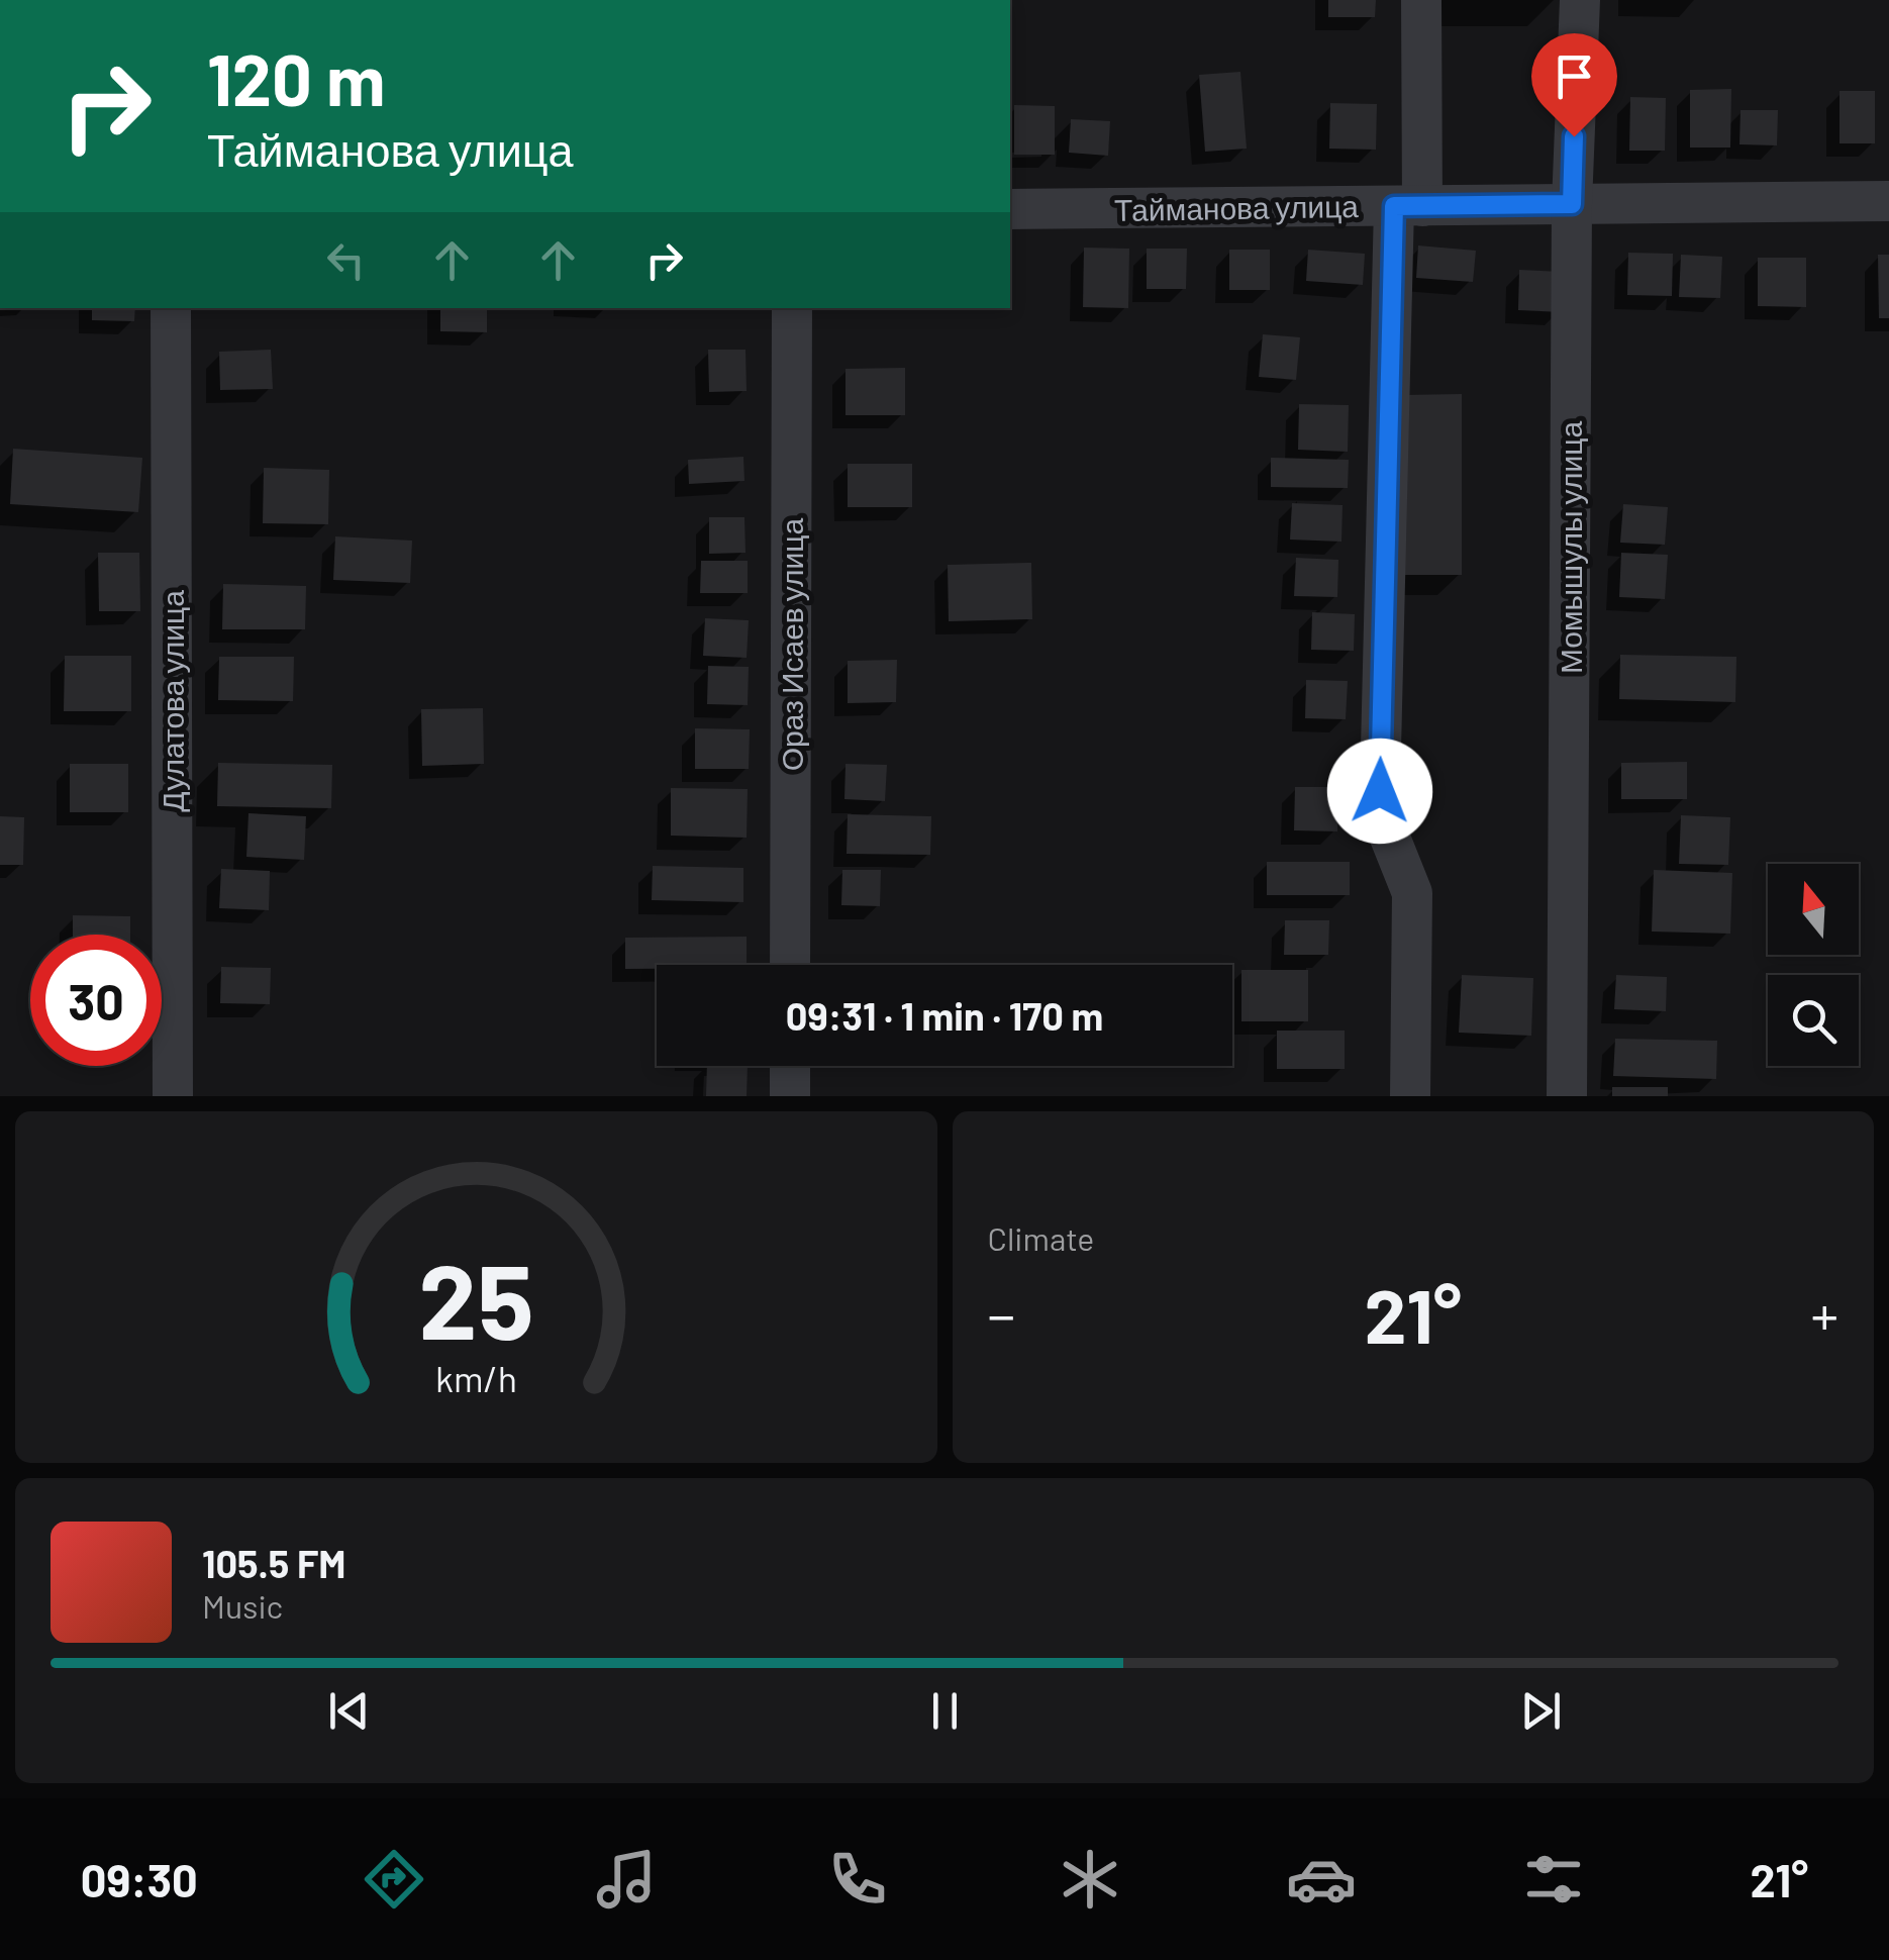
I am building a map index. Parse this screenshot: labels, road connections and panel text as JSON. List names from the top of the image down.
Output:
{
  "streets": {
    "street": [
      "Тайманова улица",
      "Момышулы улица",
      "Ораз Исаев улица",
      "Дулатова улица"
    ]
  },
  "crossings": [
    ["Тайманова улица", "Момышулы улица"]
  ],
  "north": "top",
  "page": {
    "turn": ["120 m", "Тайманова улица"],
    "limit": "30",
    "trip": "09:31 · 1 min · 170 m",
    "tile": "Climate",
    "heat": ["−", "21°", "+"],
    "song": ["105.5 FM", "Music"],
    "tabs": ["09:30", "21°"],
    "gauge": ["25", "km/h"]
  }
}
